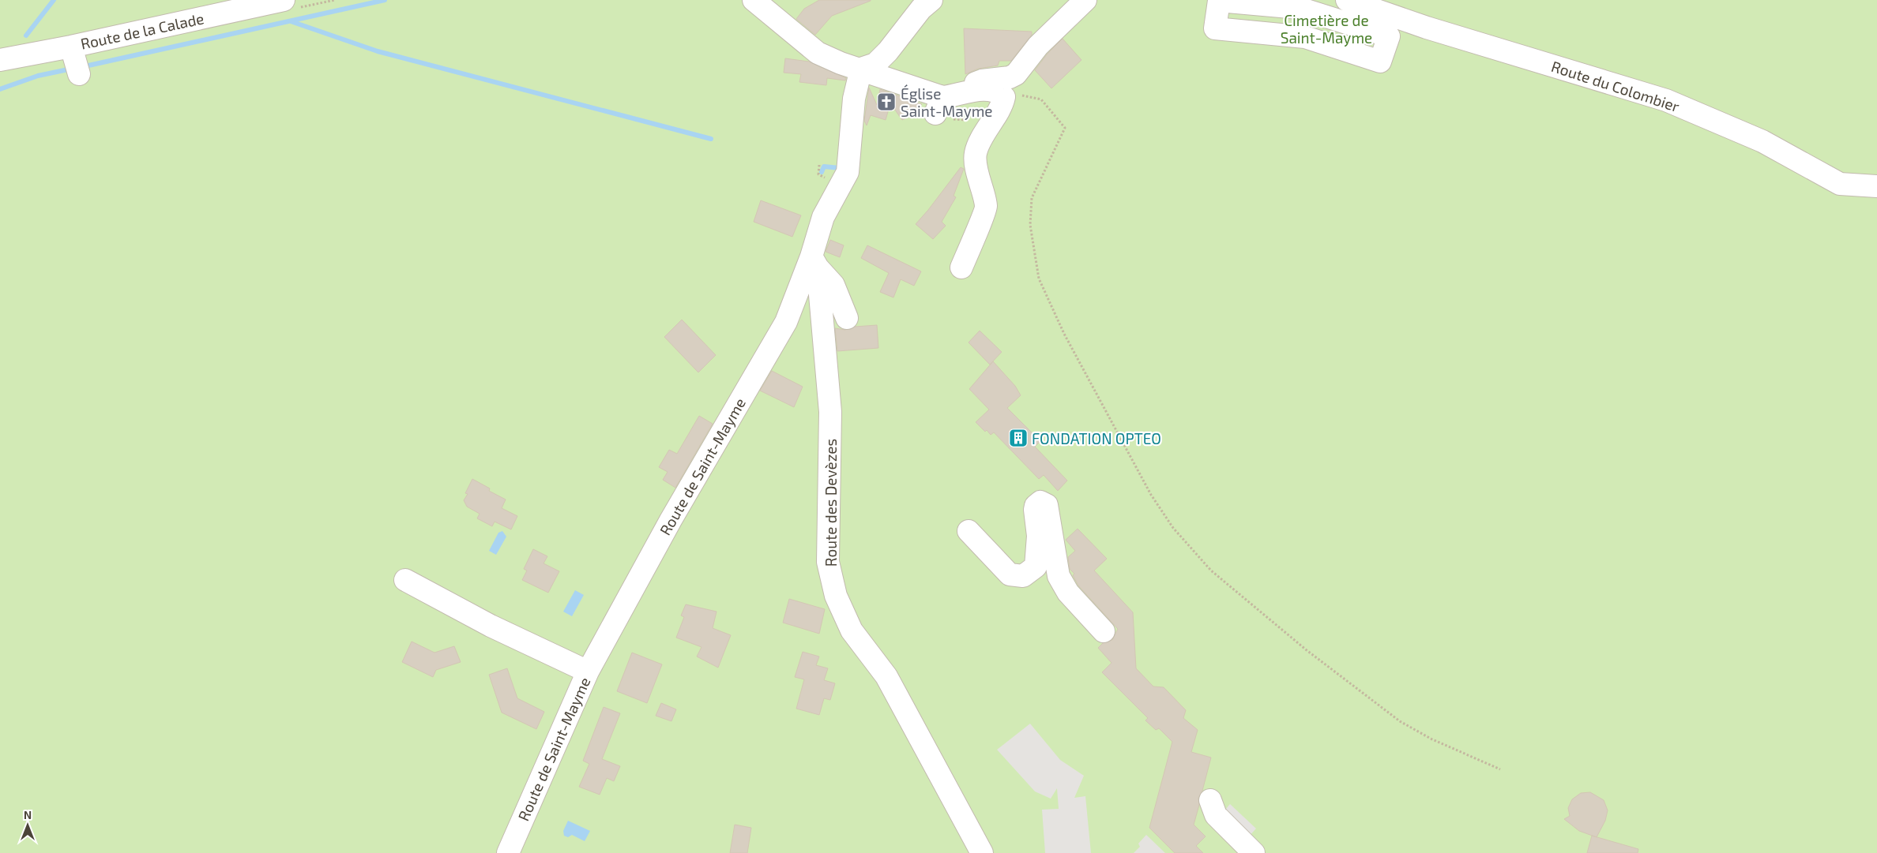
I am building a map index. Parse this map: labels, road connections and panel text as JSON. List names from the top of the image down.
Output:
{
  "streets": {
    "street": [
      "Route de la Calade",
      "Route du Colombier",
      "Route de Saint-Mayme",
      "Route des Devèzes"
    ]
  },
  "crossings": [
    ["Route de Saint-Mayme", "Route des Devèzes"]
  ],
  "parks": ["Cimetière de Saint-Mayme"],
  "places": {
    "church": ["Église Saint-Mayme"],
    "building": ["FONDATION OPTEO"]
  },
  "north": "top"
}
